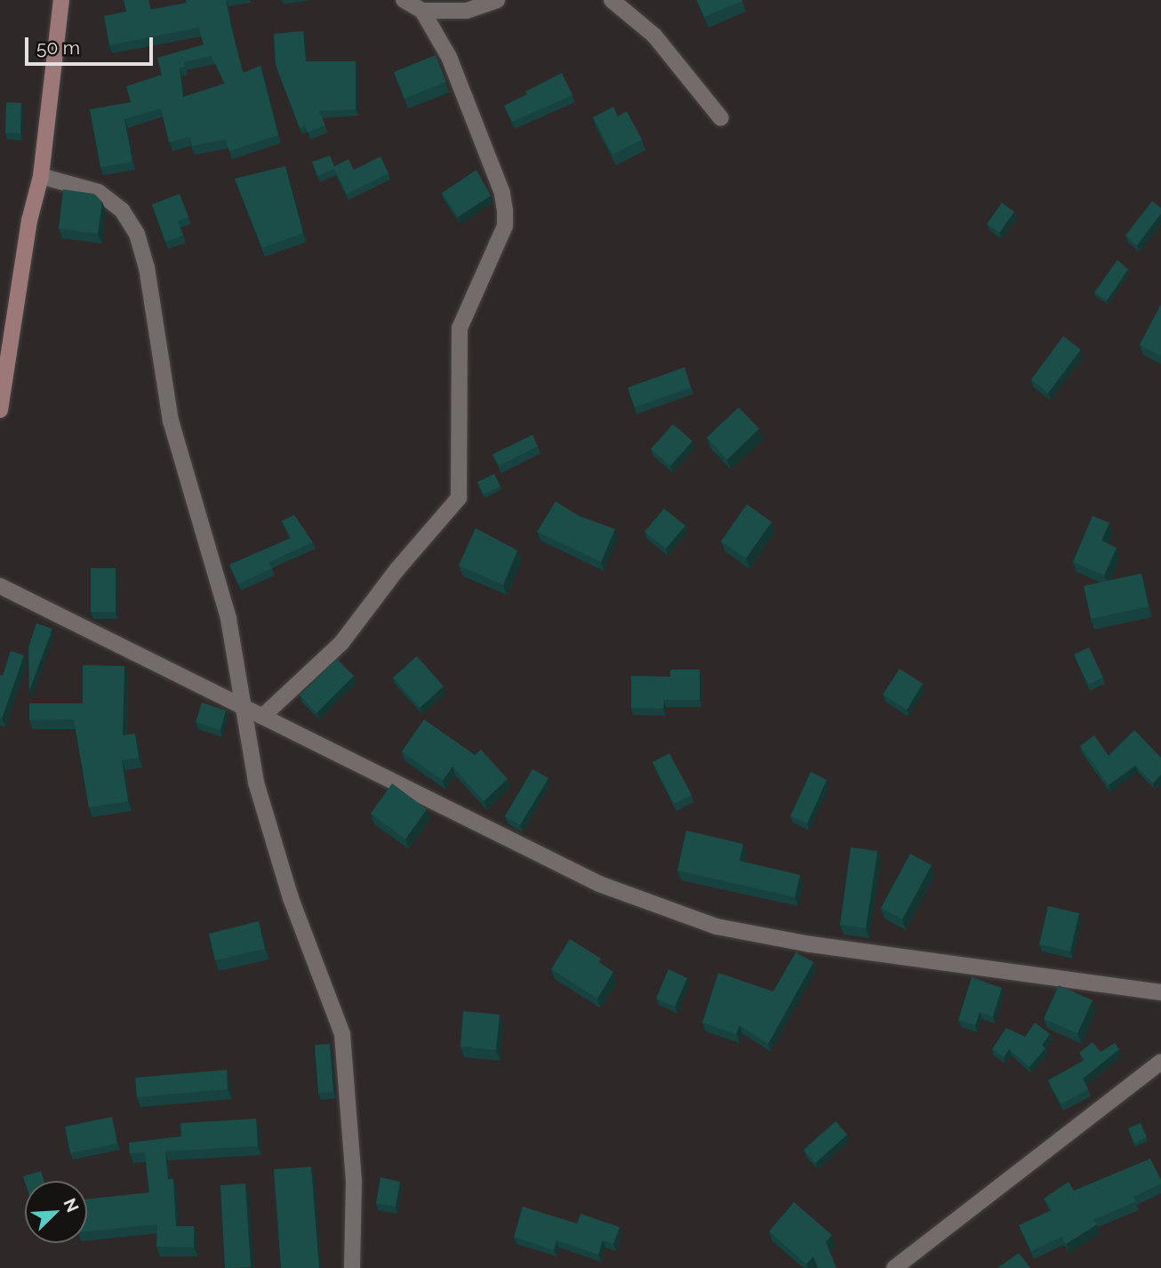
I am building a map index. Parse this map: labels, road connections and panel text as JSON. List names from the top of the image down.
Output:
{
  "scale_bar": "50 m",
  "north": "top right"
}
